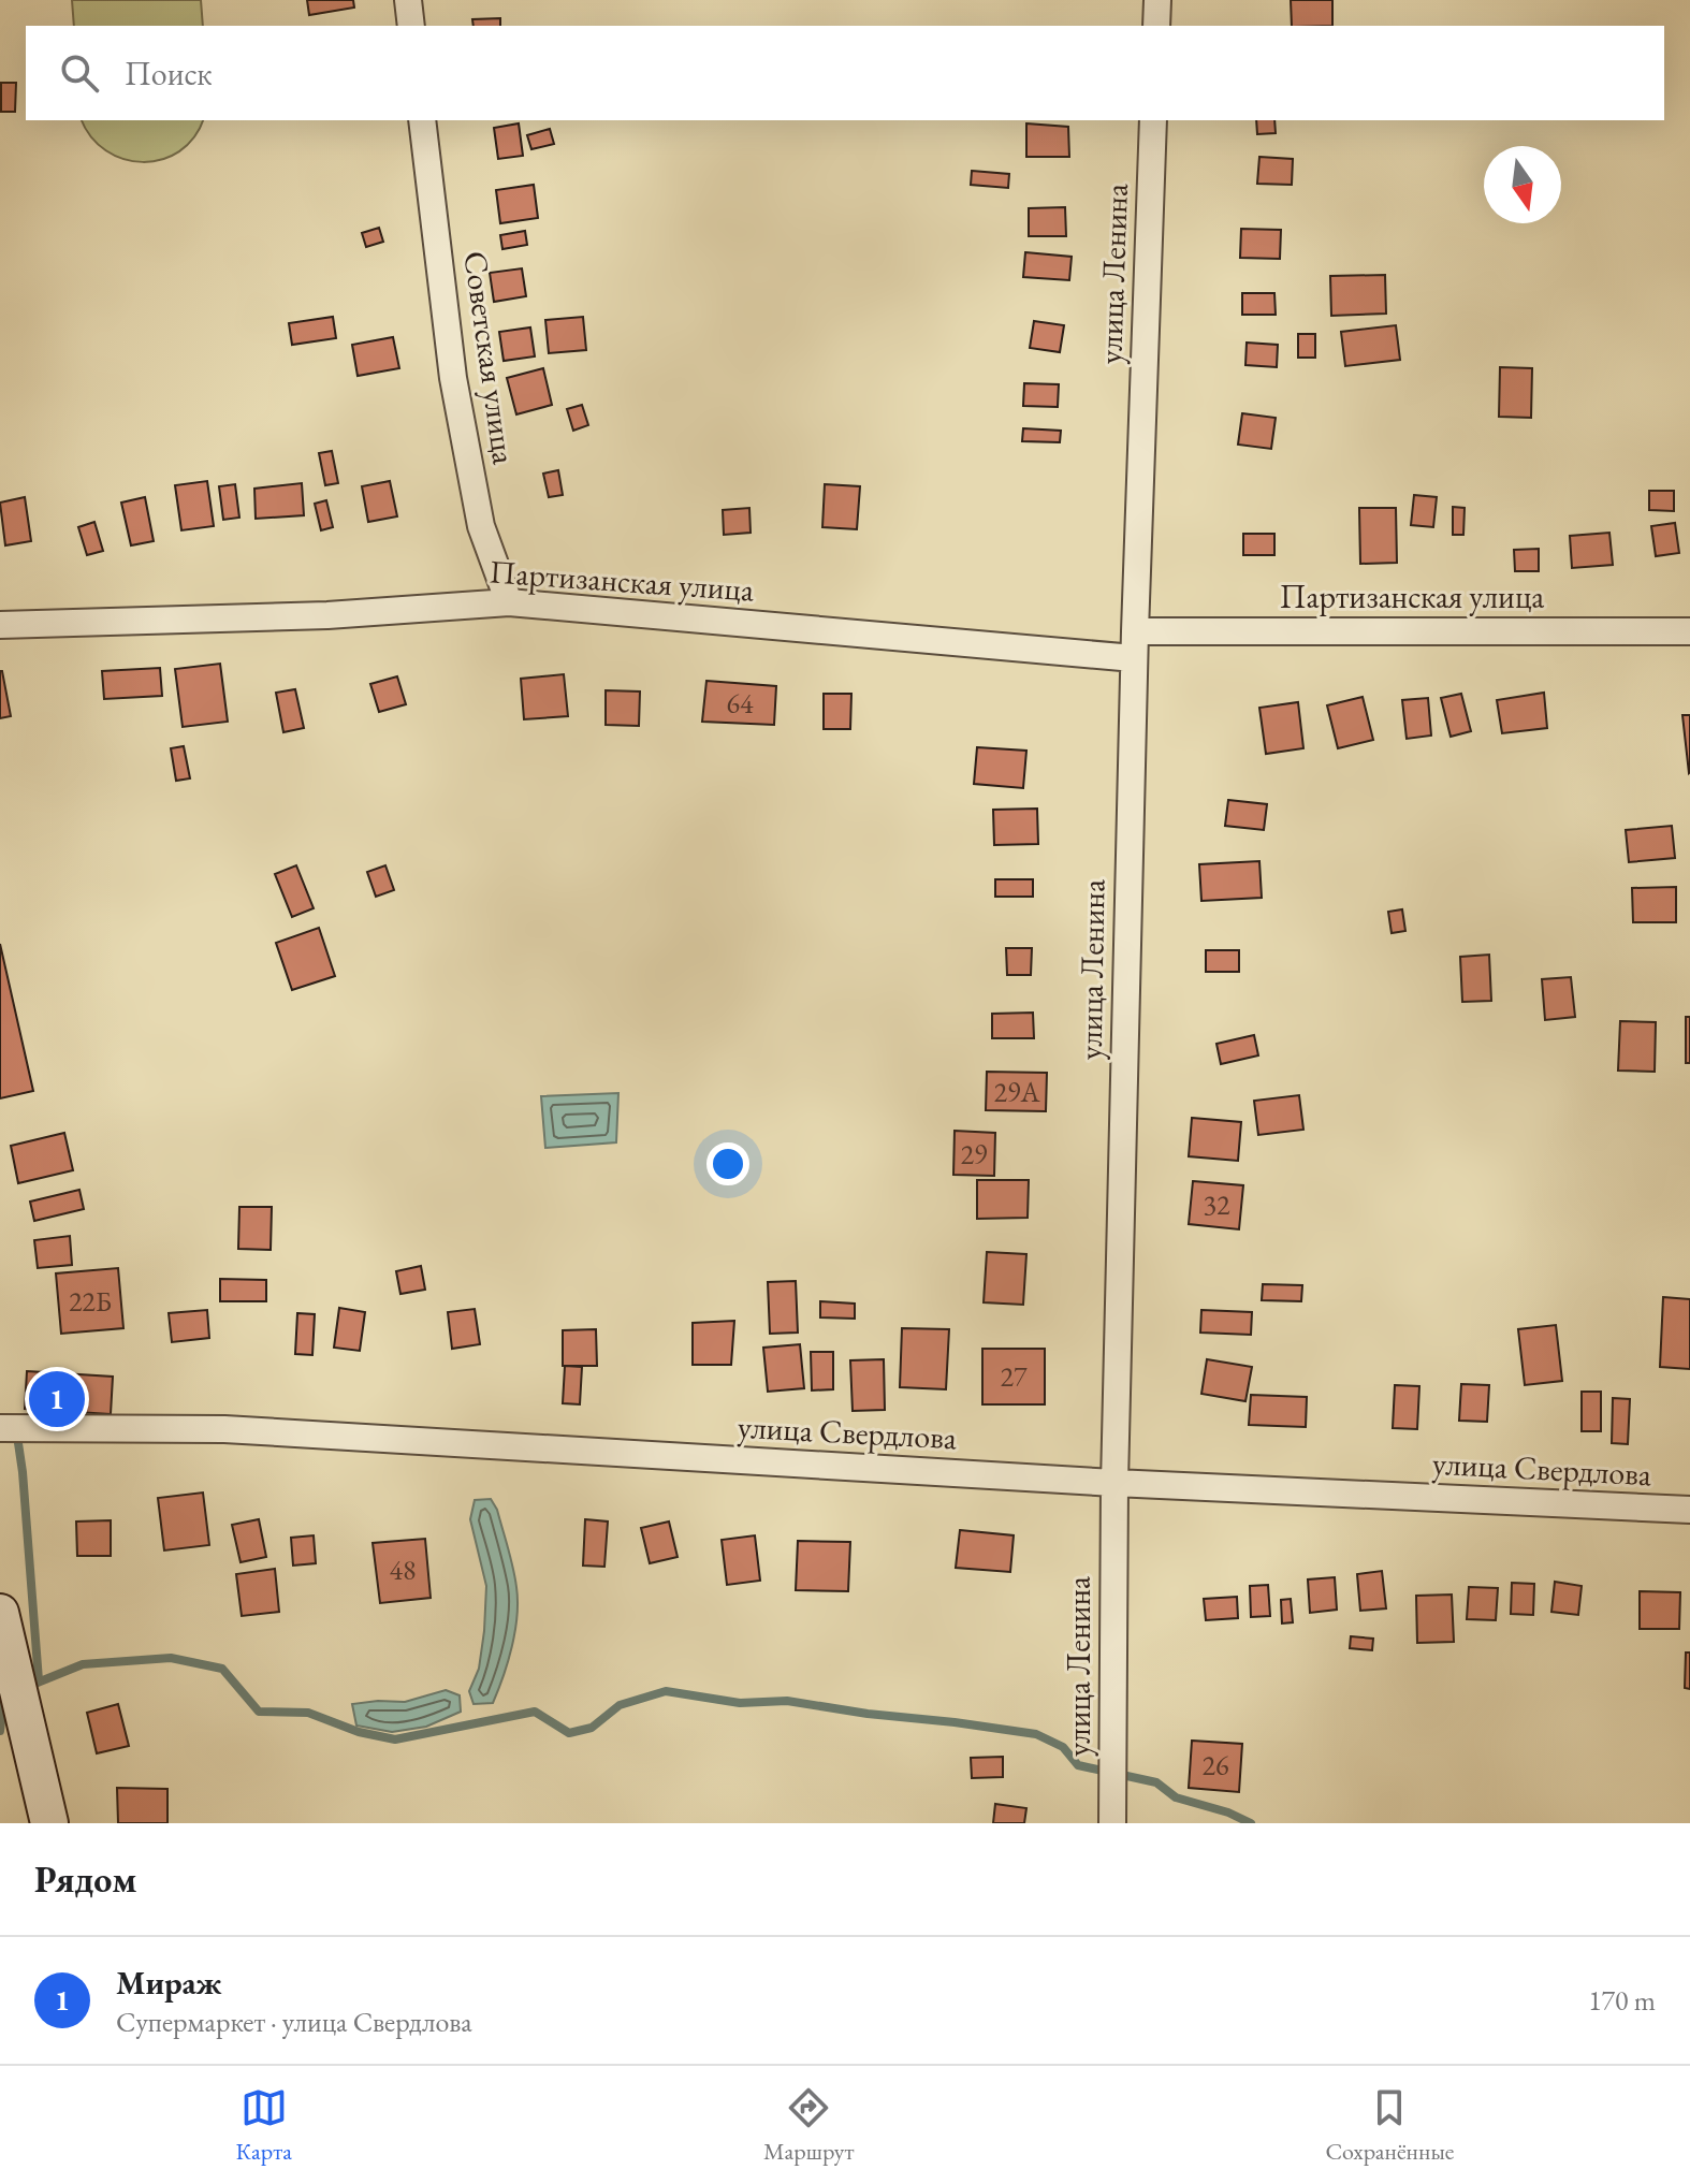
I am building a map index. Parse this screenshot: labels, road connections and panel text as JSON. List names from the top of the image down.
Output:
{
  "streets": {
    "street": [
      "улица Ленина",
      "Советская улица",
      "Партизанская улица",
      "улица Свердлова"
    ]
  },
  "crossings": [
    ["улица Ленина", "Партизанская улица"],
    ["улица Ленина", "улица Свердлова"],
    ["Советская улица", "Партизанская улица"]
  ],
  "house_numbers": [
    "64",
    "29А",
    "29",
    "32",
    "22Б",
    "27",
    "48",
    "26"
  ],
  "north": "bottom",
  "page": {
    "search": "Поиск",
    "pins": "1",
    "heading": "Рядом",
    "list": [
      {
        "mark": "1",
        "name": "Мираж",
        "note": "Супермаркет · улица Свердлова",
        "value": "170 m"
      }
    ],
    "nav": ["Карта", "Маршрут", "Сохранённые"]
  }
}
